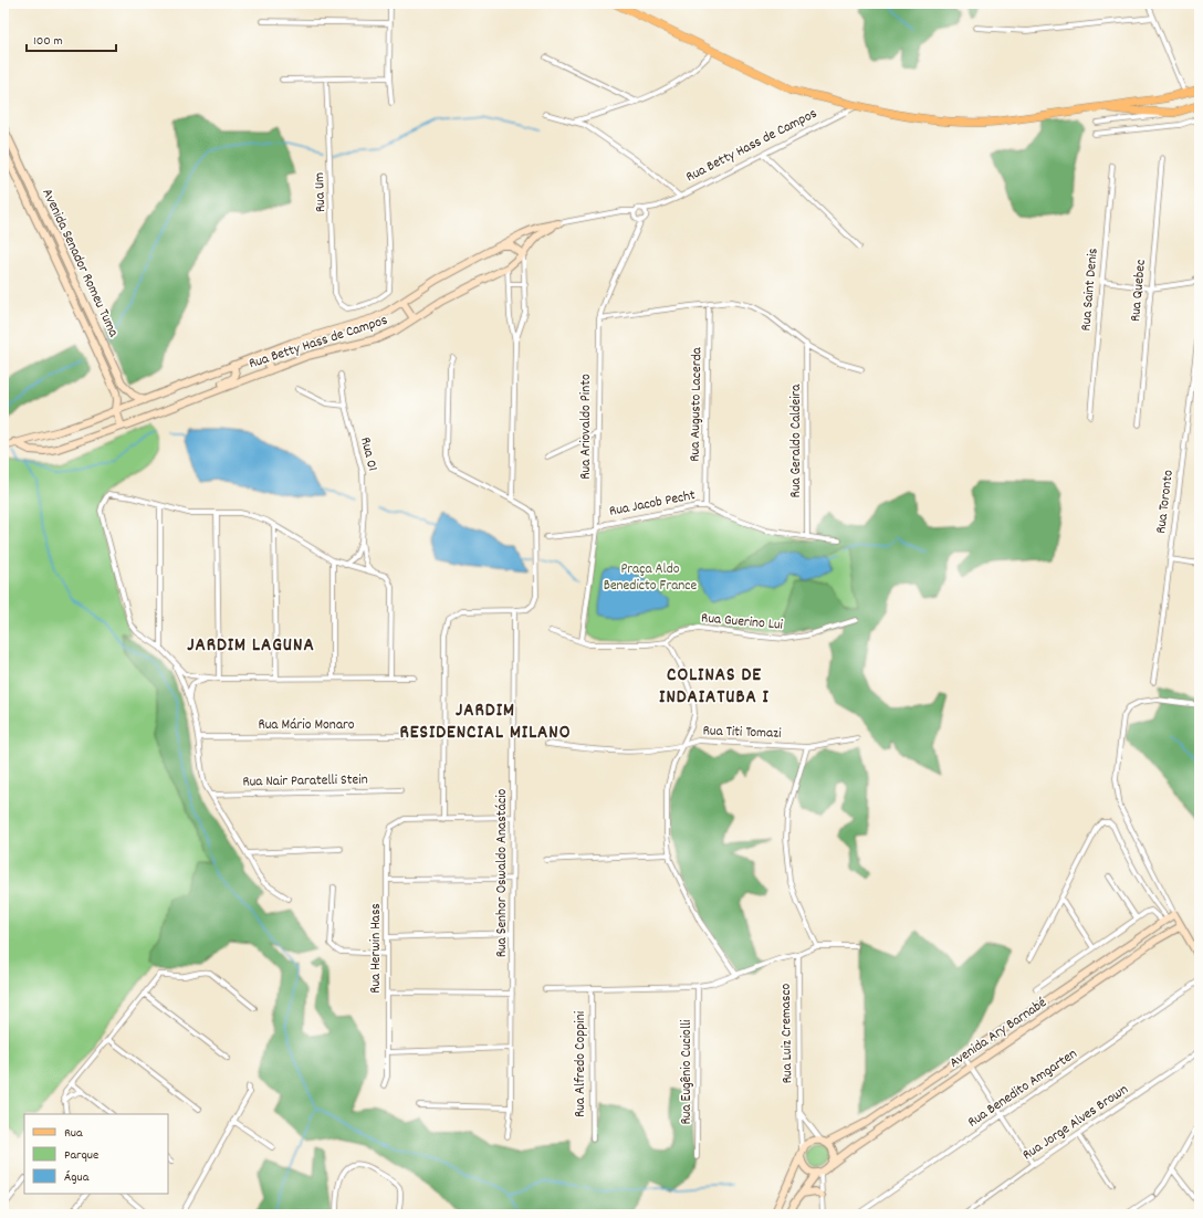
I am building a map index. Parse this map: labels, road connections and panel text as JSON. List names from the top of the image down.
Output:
{
  "streets": {
    "street": [
      "Rua Betty Hass de Campos",
      "Rua Um",
      "Avenida Senador Romeu Tuma",
      "Rua Saint Denis",
      "Rua Quebec",
      "Rua Augusto Lacerda",
      "Rua Ariovaldo Pinto",
      "Rua Geraldo Caldeira",
      "Rua 01",
      "Rua Toronto",
      "Rua Jacob Pecht",
      "Rua Guerino Lui",
      "Rua Mário Monaro",
      "Rua Titi Tomazi",
      "Rua Nair Paratelli Stein",
      "Rua Senhor Oswaldo Anastácio",
      "Rua Herwin Hass",
      "Rua Luiz Cremasco",
      "Avenida Ary Barnabé",
      "Rua Alfredo Coppini",
      "Rua Eugênio Cuciolli",
      "Rua Benedito Amgarten",
      "Rua Jorge Alves Brown"
    ]
  },
  "crossings": [
    ["Rua Betty Hass de Campos", "Avenida Senador Romeu Tuma"],
    ["Rua Betty Hass de Campos", "Rua Ariovaldo Pinto"],
    ["Rua Augusto Lacerda", "Rua Jacob Pecht"],
    ["Rua Ariovaldo Pinto", "Rua Jacob Pecht"],
    ["Rua Ariovaldo Pinto", "Rua Guerino Lui"],
    ["Rua Geraldo Caldeira", "Rua Jacob Pecht"],
    ["Rua Luiz Cremasco", "Avenida Ary Barnabé"]
  ],
  "districts": ["JARDIM LAGUNA", "COLINAS DE INDAIATUBA I", "JARDIM RESIDENCIAL MILANO"],
  "parks": ["Praça Aldo Benedicto France"],
  "legend": ["Rua", "Parque", "Água"],
  "scale_bar": "100 m"
}
